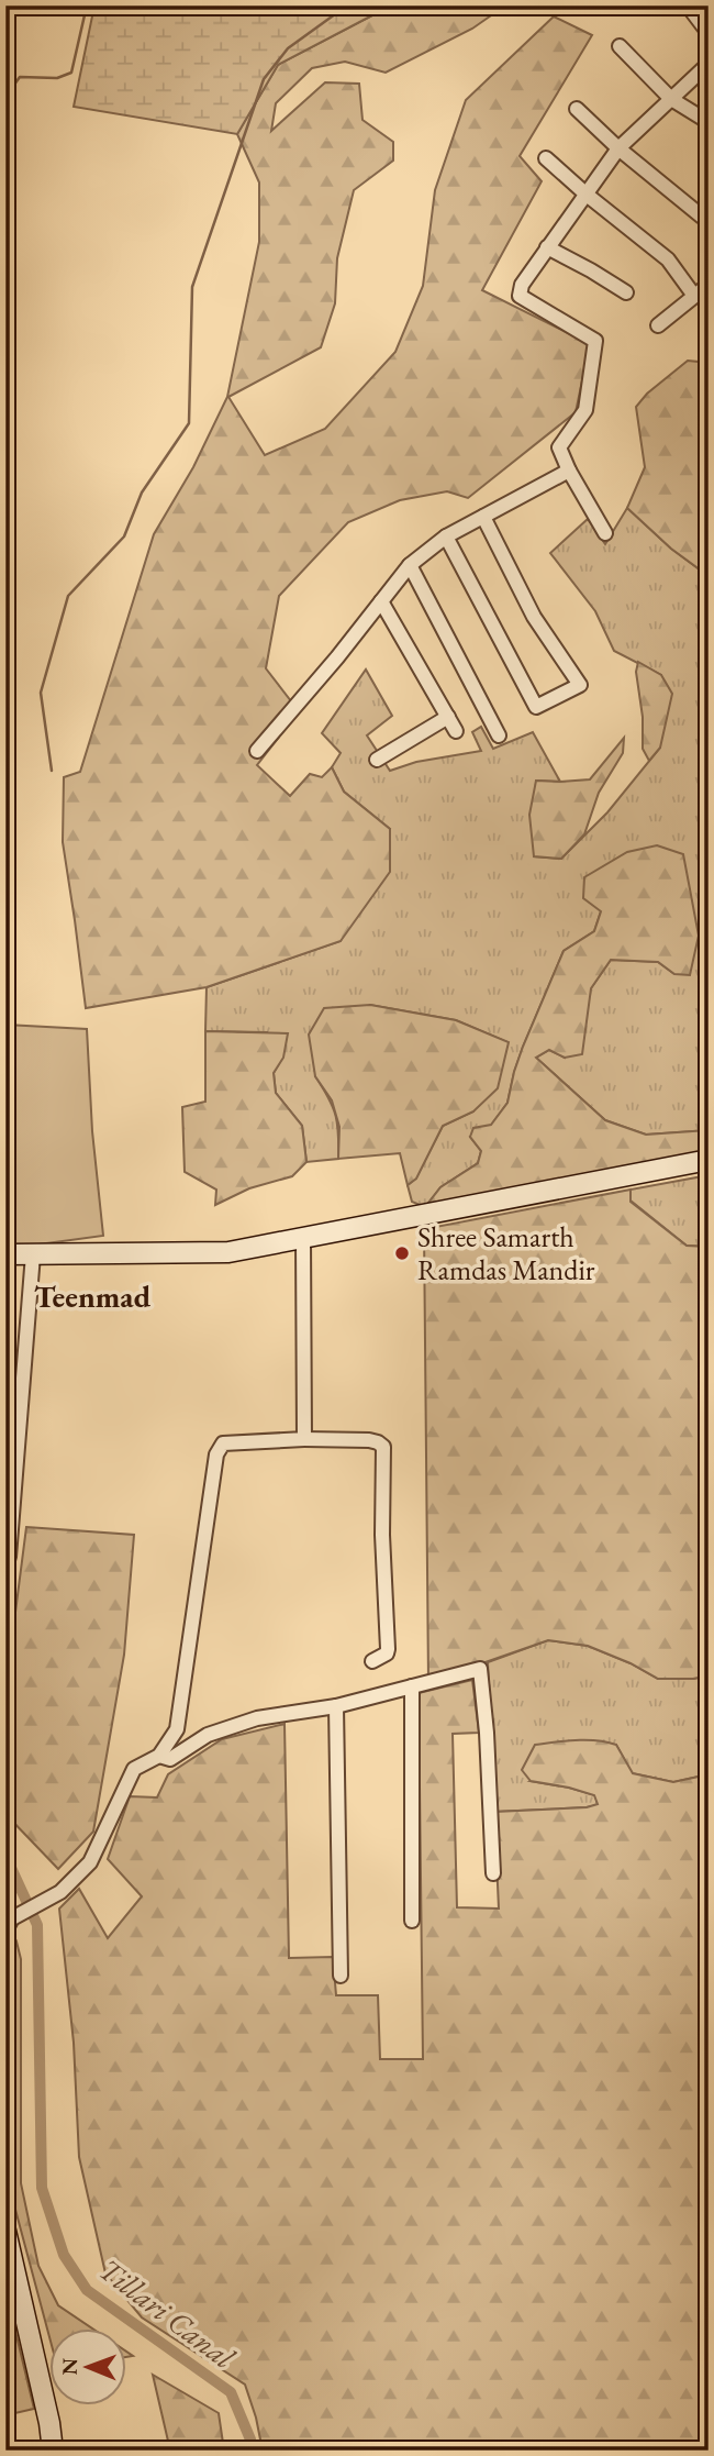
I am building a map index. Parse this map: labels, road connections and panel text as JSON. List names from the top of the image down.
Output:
{
  "districts": ["Teenmad"],
  "water": ["Tillari Canal"],
  "places": ["Shree Samarth Ramdas Mandir"],
  "north": "left"
}
